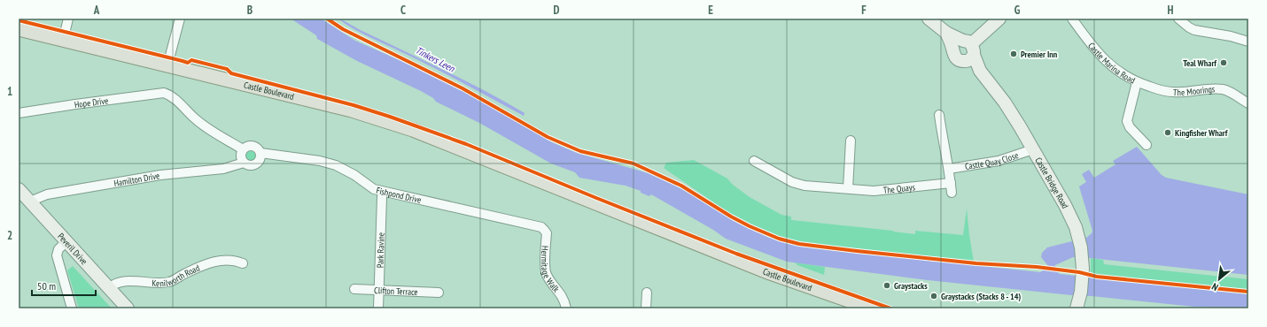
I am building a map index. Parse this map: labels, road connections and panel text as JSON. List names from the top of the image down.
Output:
{
  "streets": {
    "main road": ["Castle Boulevard"],
    "street": [
      "Castle Marina Road",
      "The Moorings",
      "Hope Drive",
      "Castle Quay Close",
      "Hamilton Drive",
      "Castle Bridge Road",
      "The Quays",
      "Fishpond Drive",
      "Peveril Drive",
      "Park Ravine",
      "Hermitage Walk",
      "Kenilworth Road",
      "Clifton Terrace"
    ]
  },
  "crossings": [
    ["Castle Marina Road", "The Moorings"],
    ["Hope Drive", "Hamilton Drive"],
    ["Hope Drive", "Fishpond Drive"],
    ["Castle Quay Close", "Castle Bridge Road"],
    ["Castle Quay Close", "The Quays"],
    ["Hamilton Drive", "Fishpond Drive"],
    ["Hamilton Drive", "Peveril Drive"],
    ["Fishpond Drive", "Park Ravine"],
    ["Fishpond Drive", "Hermitage Walk"],
    ["Peveril Drive", "Kenilworth Road"],
    ["Park Ravine", "Clifton Terrace"]
  ],
  "water": ["Tinkers Leen"],
  "places": [
    "Premier Inn",
    "Teal Wharf",
    "Kingfisher Wharf",
    "Graystacks",
    "Graystacks (Stacks 8 - 14)"
  ],
  "scale_bar": "50 m",
  "north": "bottom left",
  "grid": {
    "columns": [
      "A",
      "B",
      "C",
      "D",
      "E",
      "F",
      "G",
      "H"
    ],
    "rows": ["1", "2"]
  }
}
